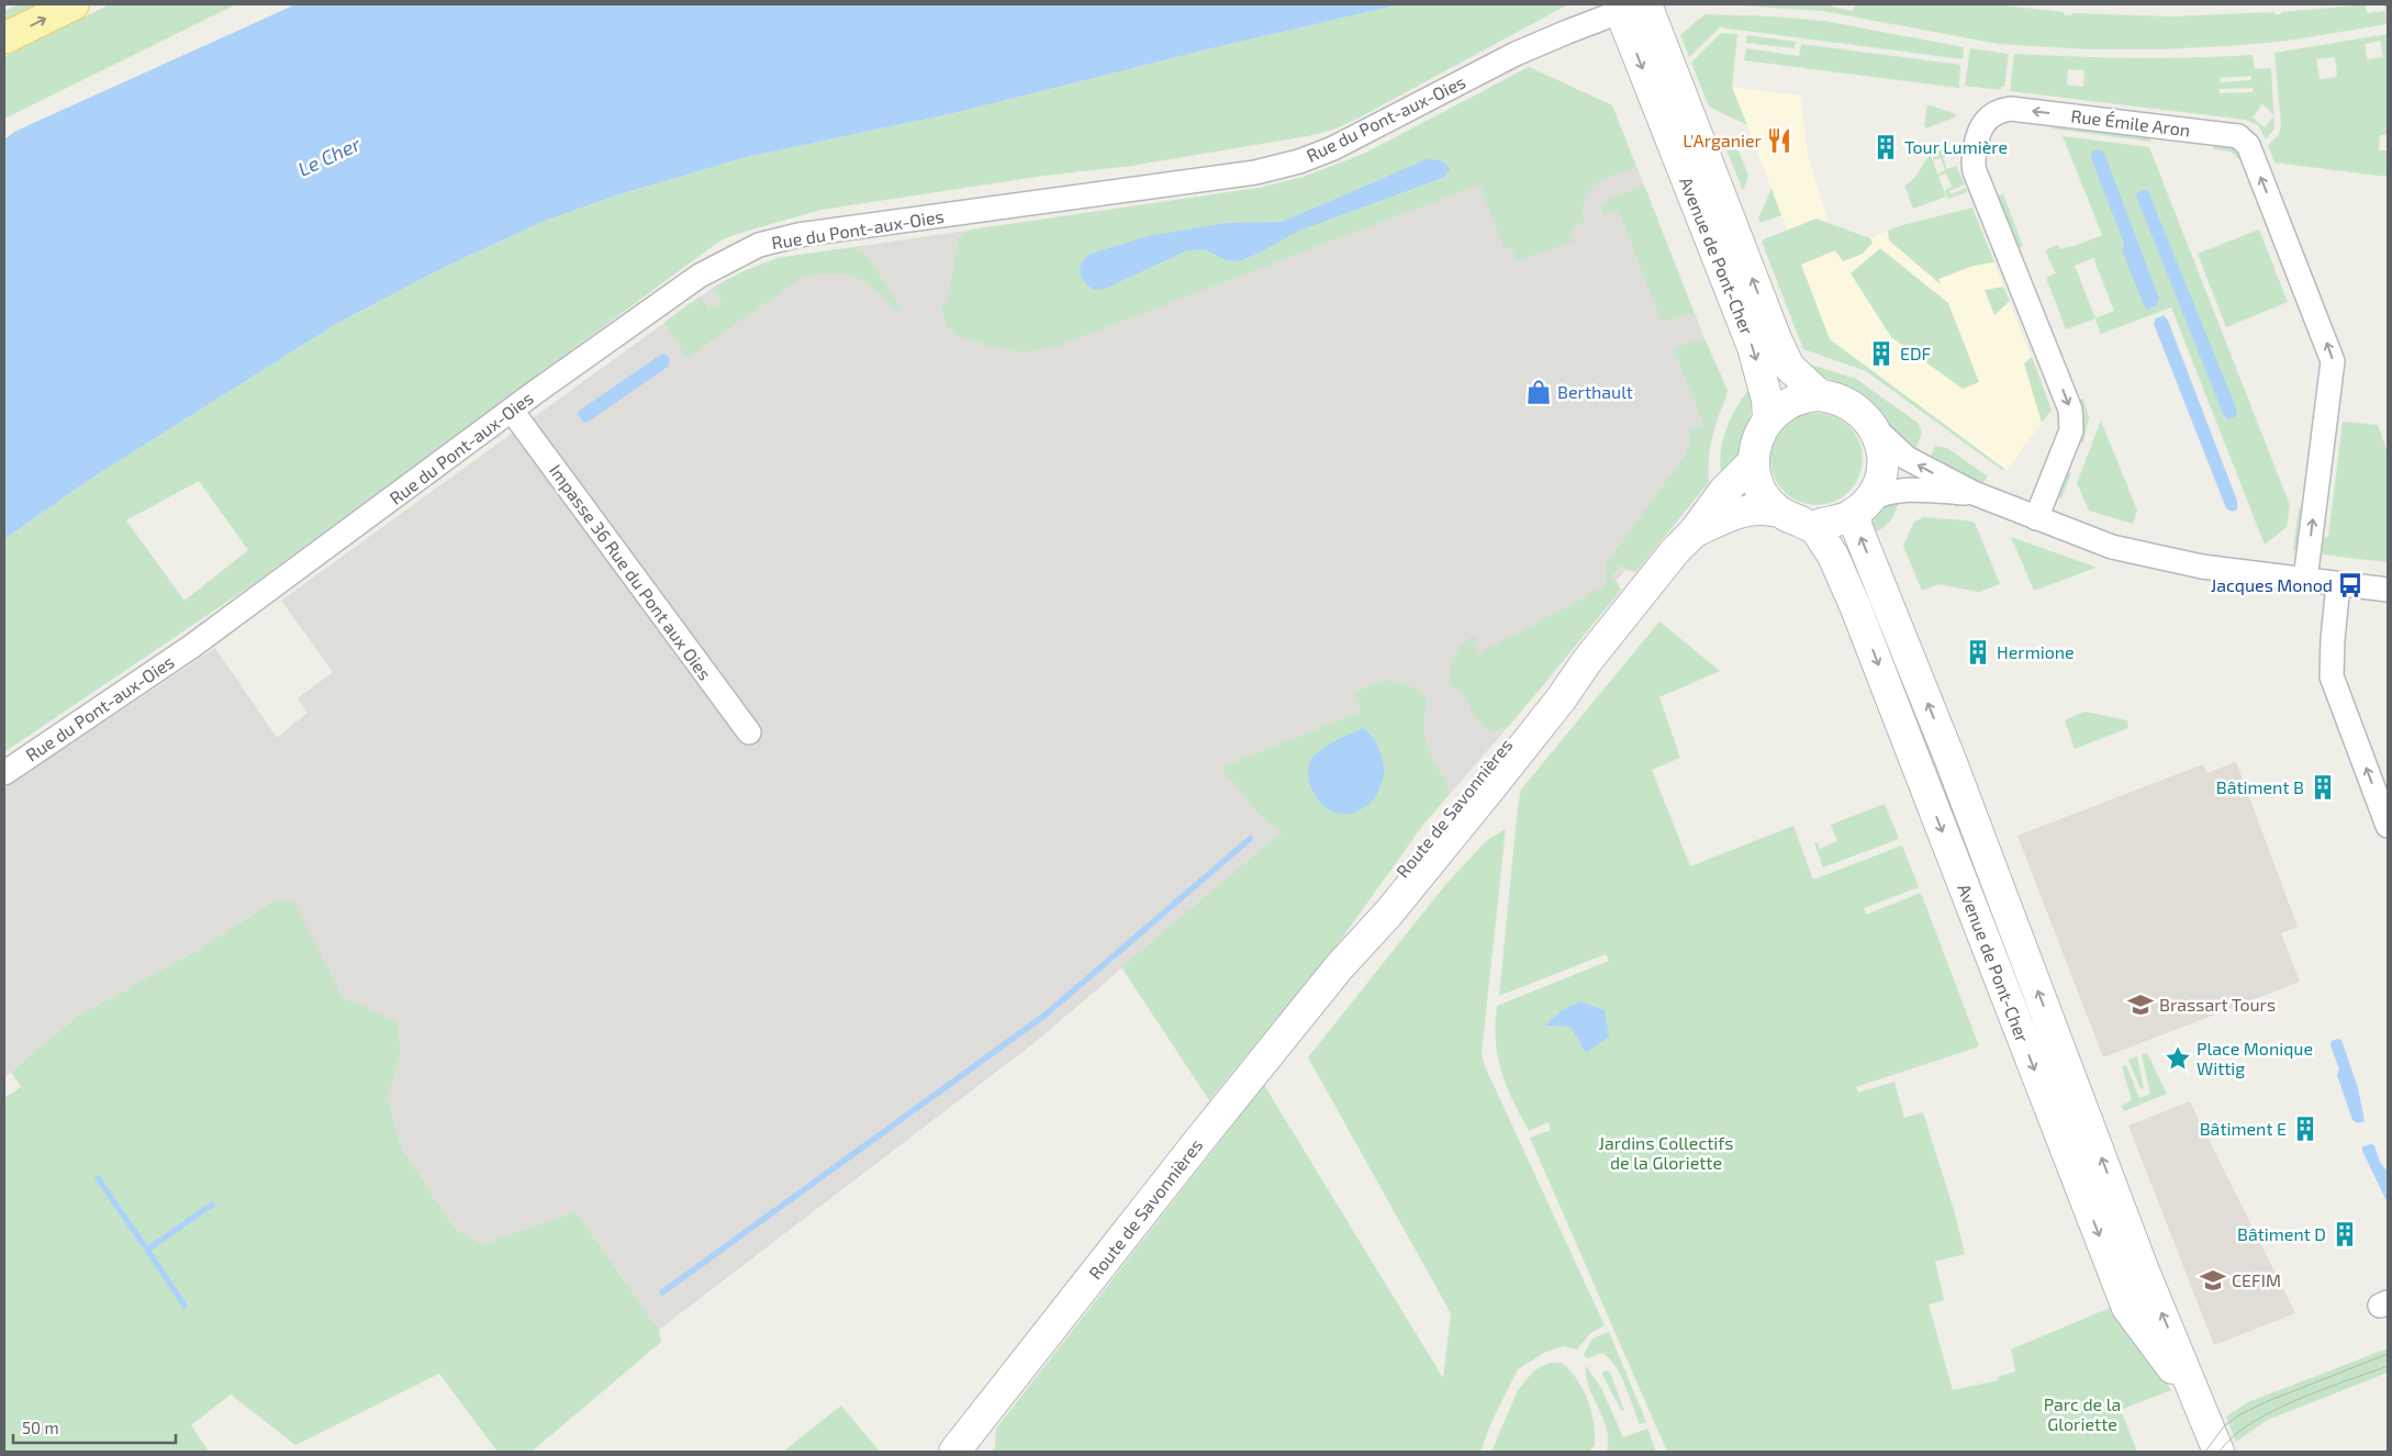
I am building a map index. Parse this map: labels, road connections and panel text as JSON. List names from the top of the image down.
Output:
{
  "streets": {
    "main road": ["Avenue de Pont-Cher", "Route de Savonnières"],
    "street": ["Rue du Pont-aux-Oies", "Rue Émile Aron", "Impasse 36 Rue du Pont aux Oies"]
  },
  "crossings": [
    ["Rue du Pont-aux-Oies", "Avenue de Pont-Cher"],
    ["Rue du Pont-aux-Oies", "Impasse 36 Rue du Pont aux Oies"],
    ["Avenue de Pont-Cher", "Route de Savonnières"]
  ],
  "water": ["Le Cher"],
  "parks": ["Jardins Collectifs de la Gloriette", "Parc de la Gloriette"],
  "places": {
    "restaurant": ["L'Arganier"],
    "building": [
      "Tour Lumière",
      "EDF",
      "Hermione",
      "Bâtiment B",
      "Bâtiment E",
      "Bâtiment D"
    ],
    "shop": ["Berthault"],
    "bus stop": ["Jacques Monod"],
    "school or university": ["Brassart Tours", "CEFIM"],
    "place": ["Place Monique Wittig"]
  },
  "scale_bar": "50 m"
}
